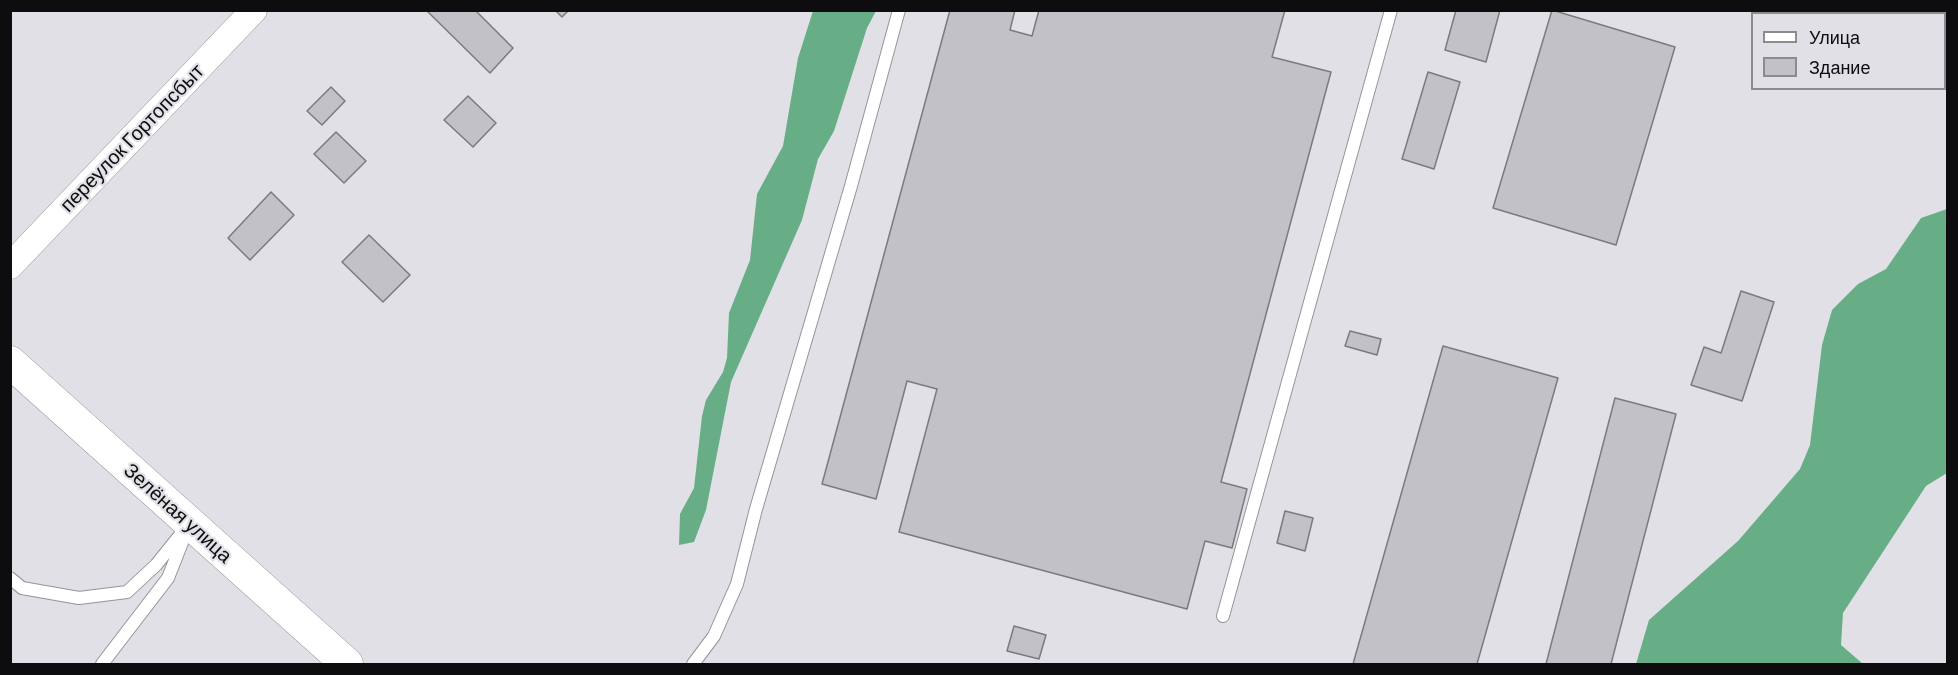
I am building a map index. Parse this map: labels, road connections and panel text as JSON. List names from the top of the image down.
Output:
{
  "streets": {
    "street": ["переулок Гортопсбыт", "Зелёная улица"]
  },
  "legend": ["Улица", "Здание"]
}
